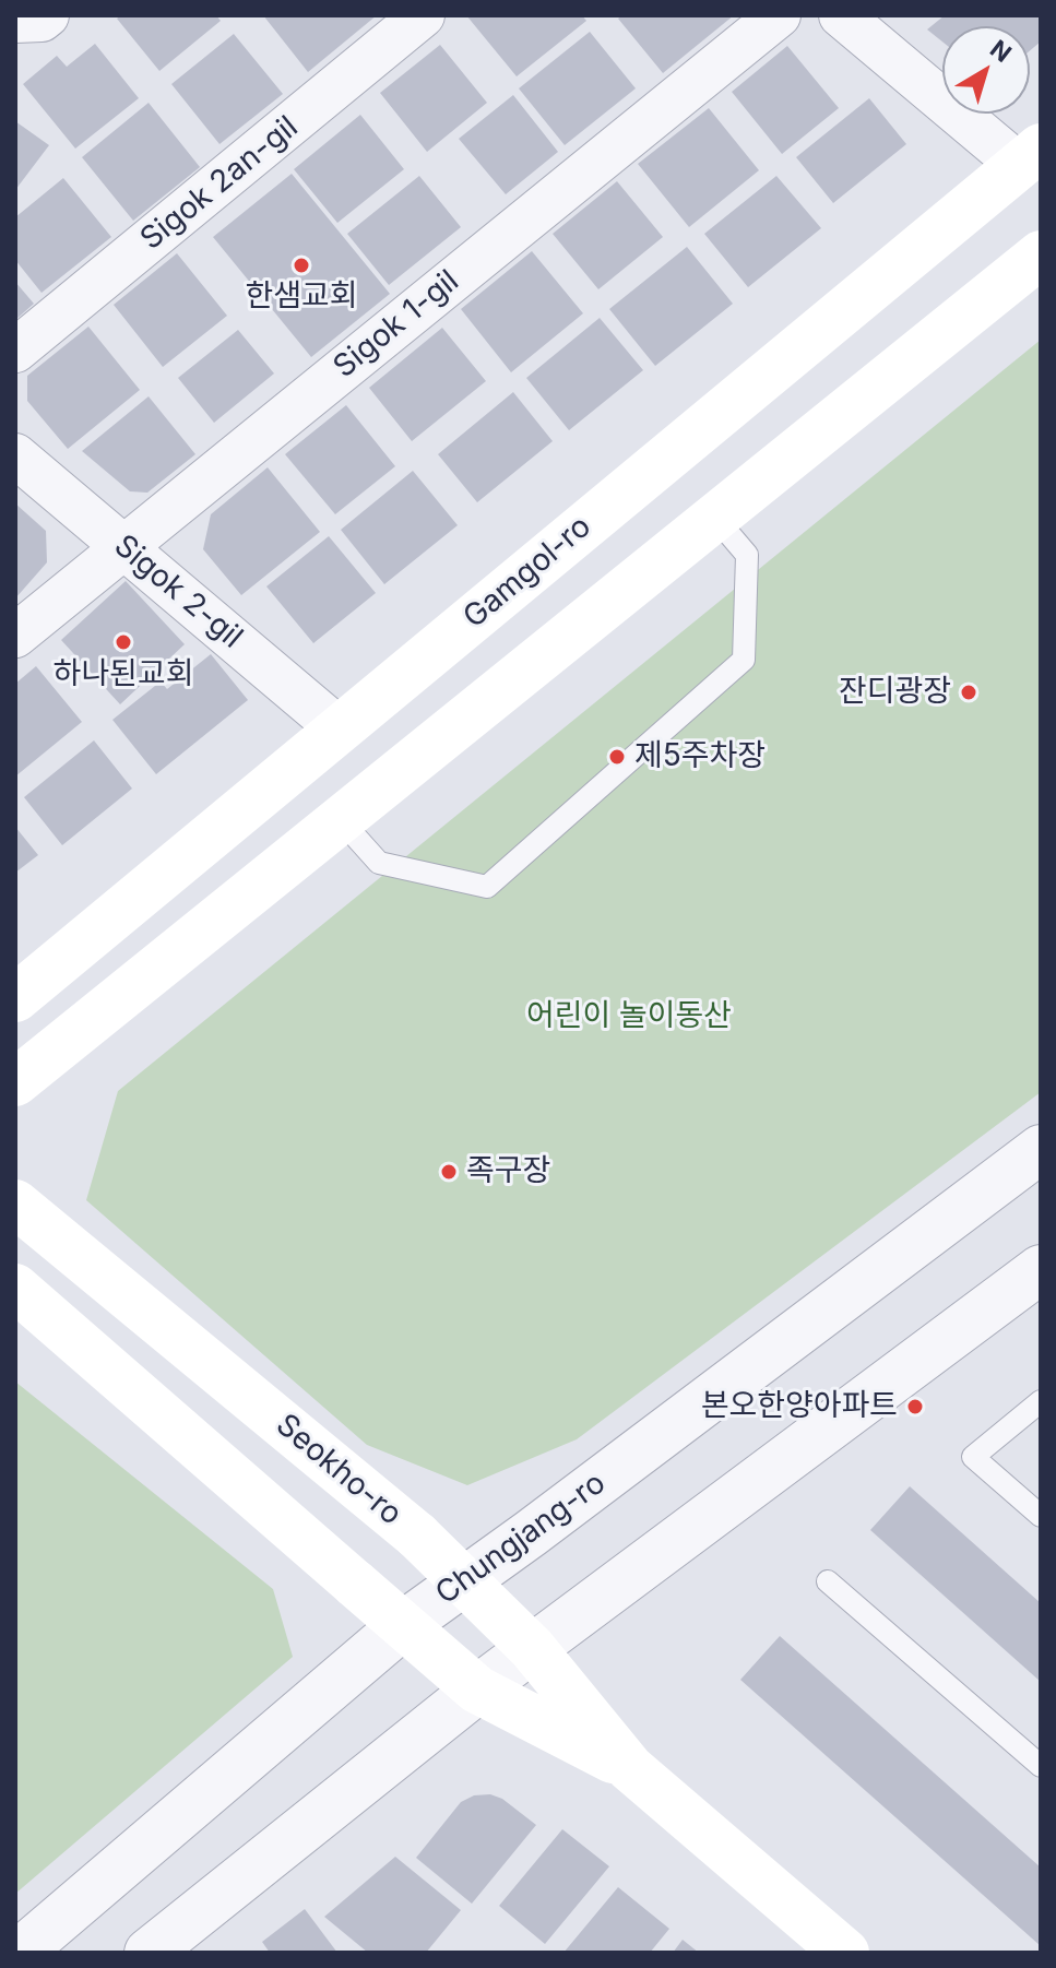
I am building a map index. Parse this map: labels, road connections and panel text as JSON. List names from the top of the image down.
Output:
{
  "streets": {
    "main road": ["Gamgol-ro", "Seokho-ro"],
    "street": [
      "Sigok 2an-gil",
      "Sigok 1-gil",
      "Sigok 2-gil",
      "Chungjang-ro"
    ]
  },
  "crossings": [
    ["Sigok 1-gil", "Sigok 2-gil"],
    ["Gamgol-ro", "Sigok 2-gil"],
    ["Seokho-ro", "Chungjang-ro"]
  ],
  "parks": ["어린이 놀이동산"],
  "places": [
    "한샘교회",
    "하나된교회",
    "잔디광장",
    "제5주차장",
    "족구장",
    "본오한양아파트"
  ],
  "north": "top right"
}
